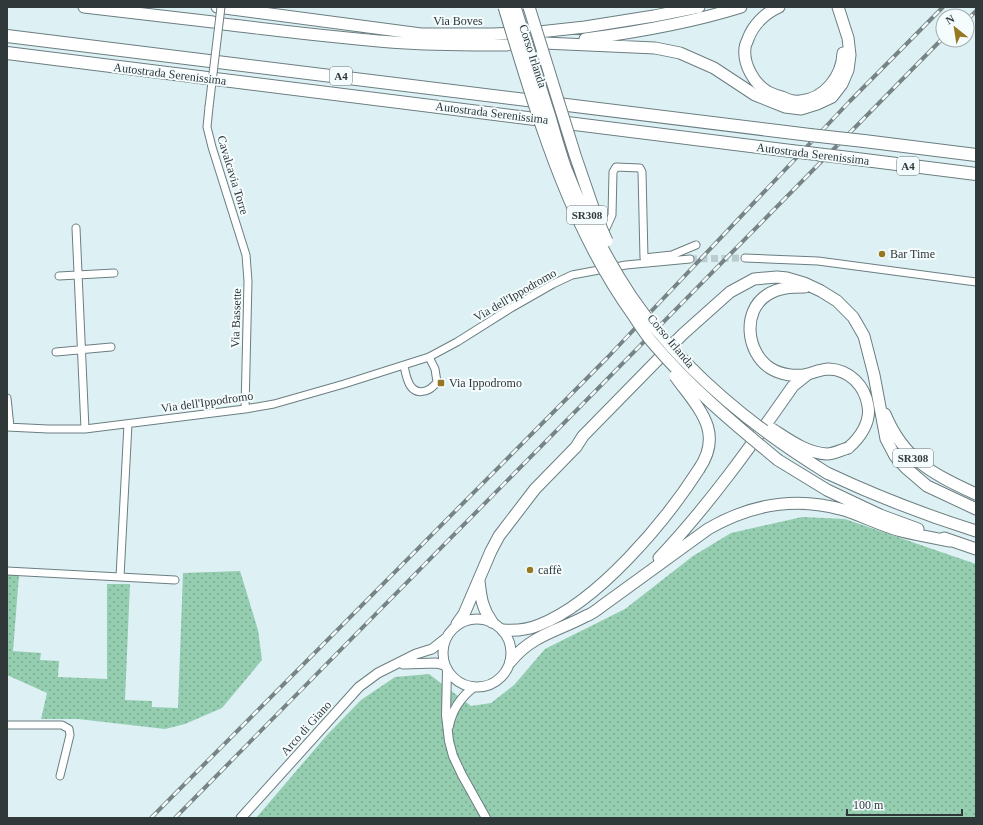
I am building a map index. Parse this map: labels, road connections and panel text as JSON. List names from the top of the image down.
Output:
{
  "streets": {
    "highway": [
      "Via Boves",
      "Corso Irlanda",
      "Autostrada Serenissima",
      "A4",
      "SR308"
    ],
    "main road": ["Arco di Giano"],
    "street": ["Cavalcavia Torre", "Via dell'Ippodromo", "Via Bassette"]
  },
  "crossings": [
    ["Cavalcavia Torre", "Via Bassette"],
    ["Via dell'Ippodromo", "Via Bassette"]
  ],
  "places": {
    "other": ["Bar Time", "caffè"],
    "transit": ["Via Ippodromo"]
  },
  "scale_bar": "100 m",
  "north": "top left"
}
